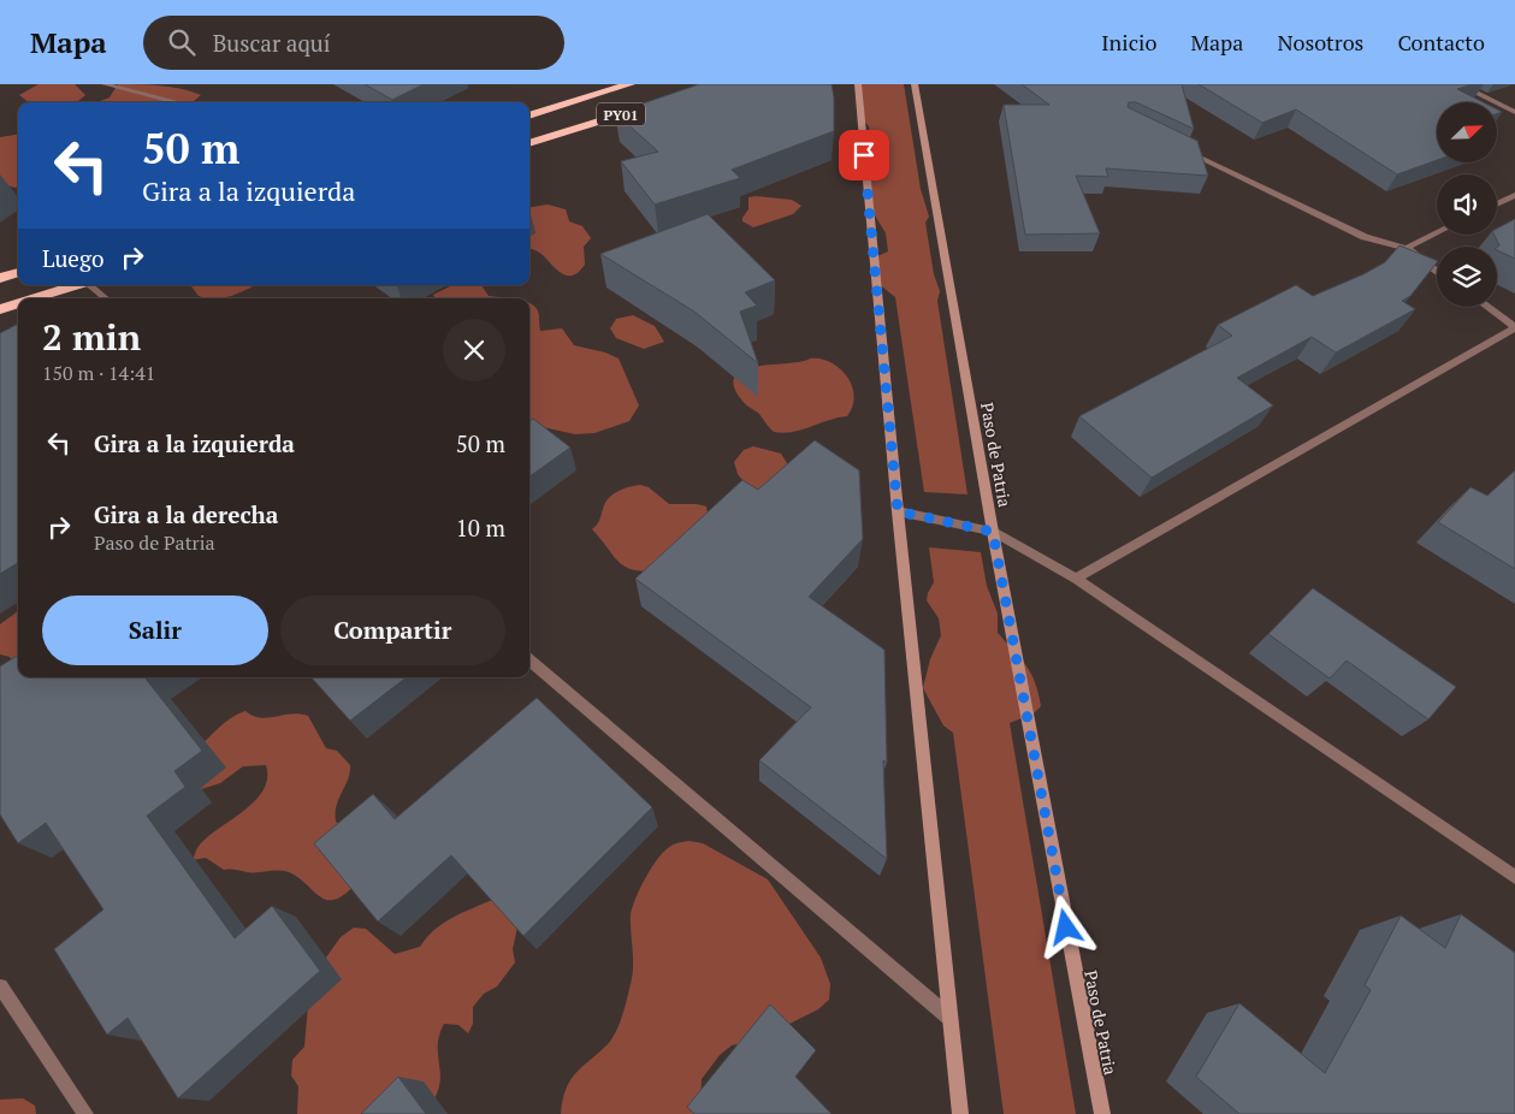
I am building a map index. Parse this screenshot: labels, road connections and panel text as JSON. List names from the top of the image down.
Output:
{
  "streets": {
    "highway": ["PY01"],
    "street": ["Paso de Patria"]
  },
  "north": "top right",
  "page": {
    "header": "Mapa",
    "search": "Buscar aquí",
    "nav": [
      "Inicio",
      "Mapa",
      "Nosotros",
      "Contacto"
    ],
    "turn": ["50 m", "Gira a la izquierda"],
    "then": "Luego",
    "heading": ["2 min", "150 m · 14:41"],
    "list": [
      {
        "name": "Gira a la izquierda",
        "value": "50 m"
      },
      {
        "name": "Gira a la derecha",
        "note": "Paso de Patria",
        "value": "10 m"
      }
    ],
    "buttons": ["Salir", "Compartir"]
  }
}
